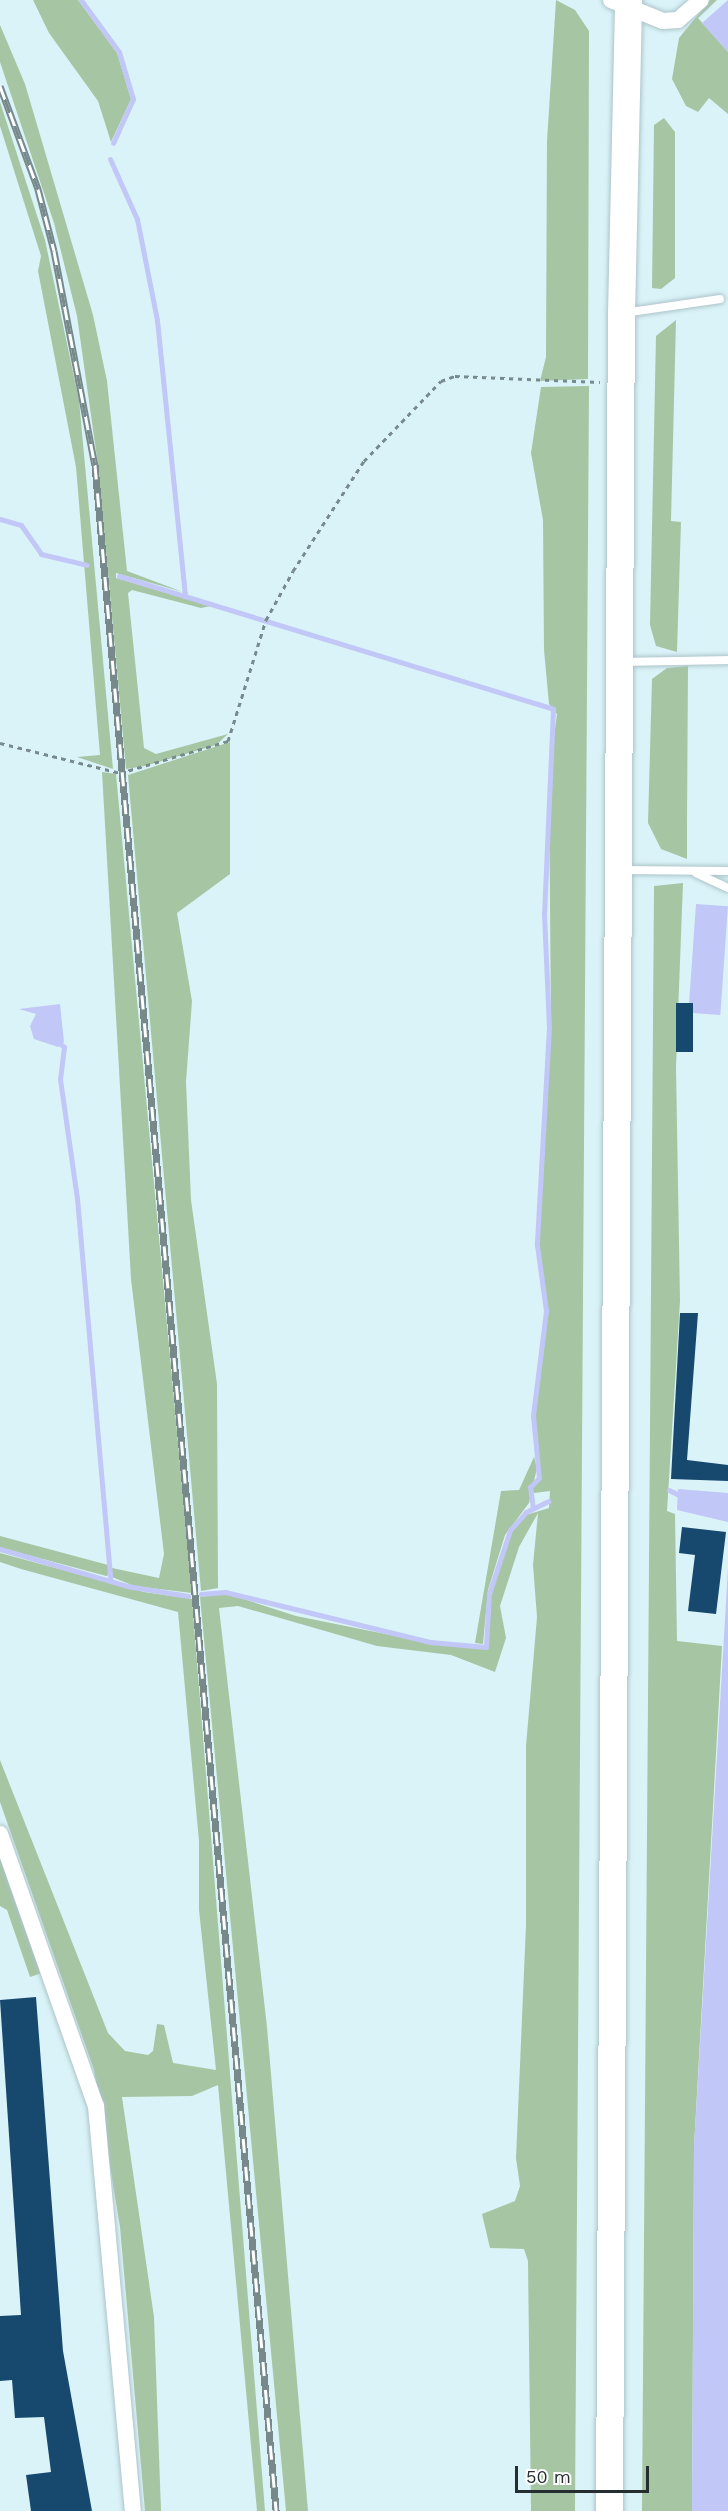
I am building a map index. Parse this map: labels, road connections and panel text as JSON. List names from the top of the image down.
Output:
{
  "scale_bar": "50 m"
}
